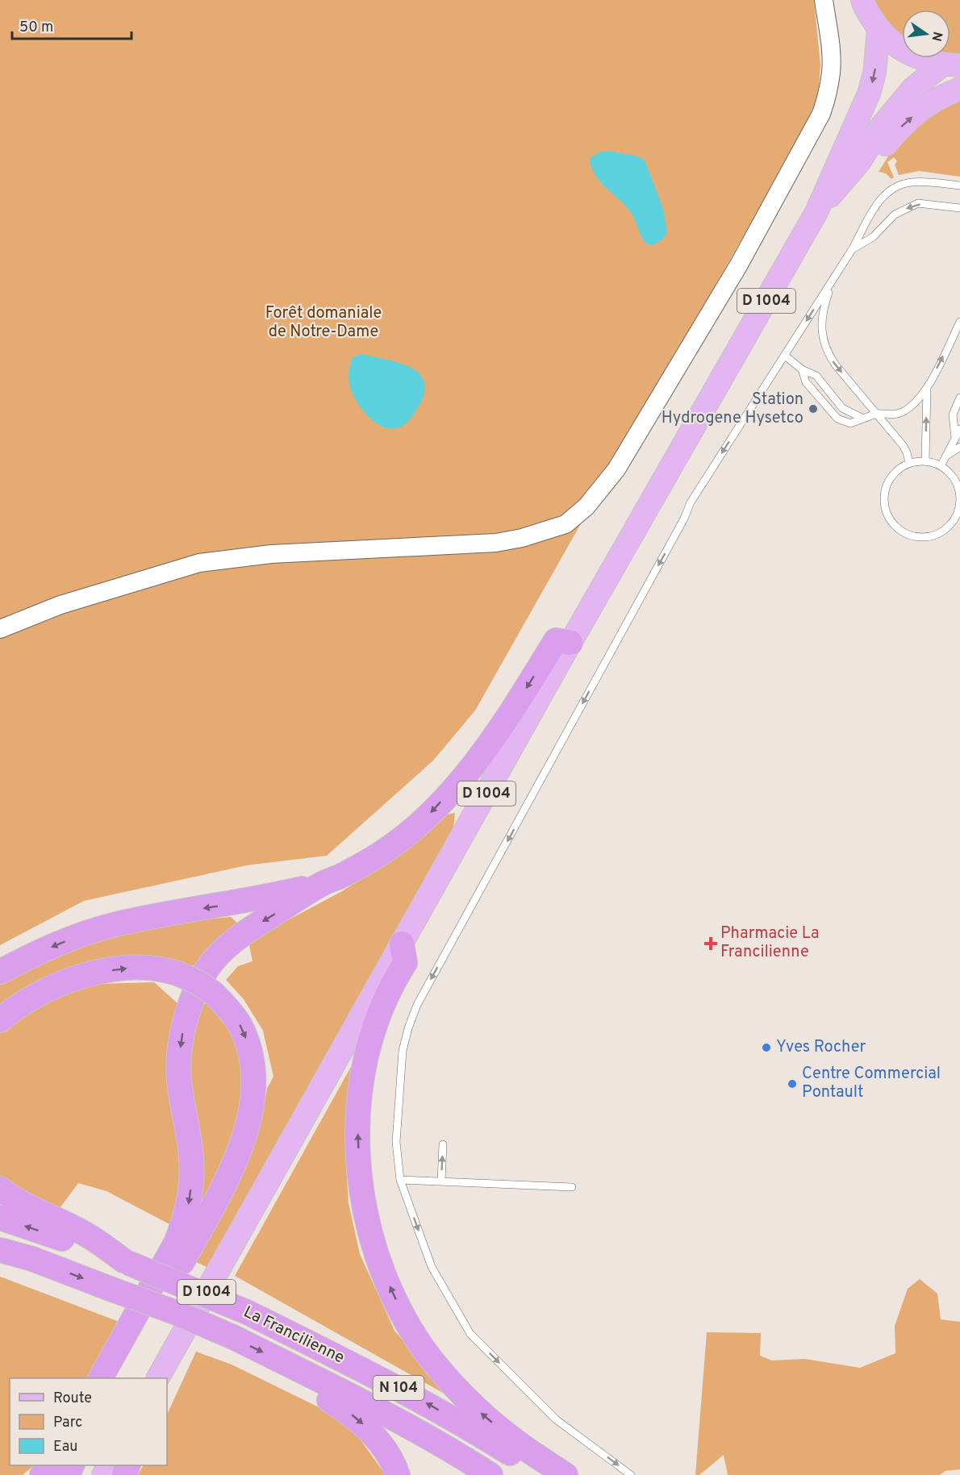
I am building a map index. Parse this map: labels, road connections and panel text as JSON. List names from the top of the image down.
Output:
{
  "streets": {
    "highway": ["La Francilienne", "N 104"],
    "main road": ["D 1004"]
  },
  "parks": ["Forêt domaniale de Notre-Dame"],
  "places": {
    "other": ["Station Hydrogene Hysetco", "Yves Rocher", "Centre Commercial Pontault"],
    "health": ["Pharmacie La Francilienne"]
  },
  "legend": ["Route", "Parc", "Eau"],
  "scale_bar": "50 m",
  "north": "right"
}
